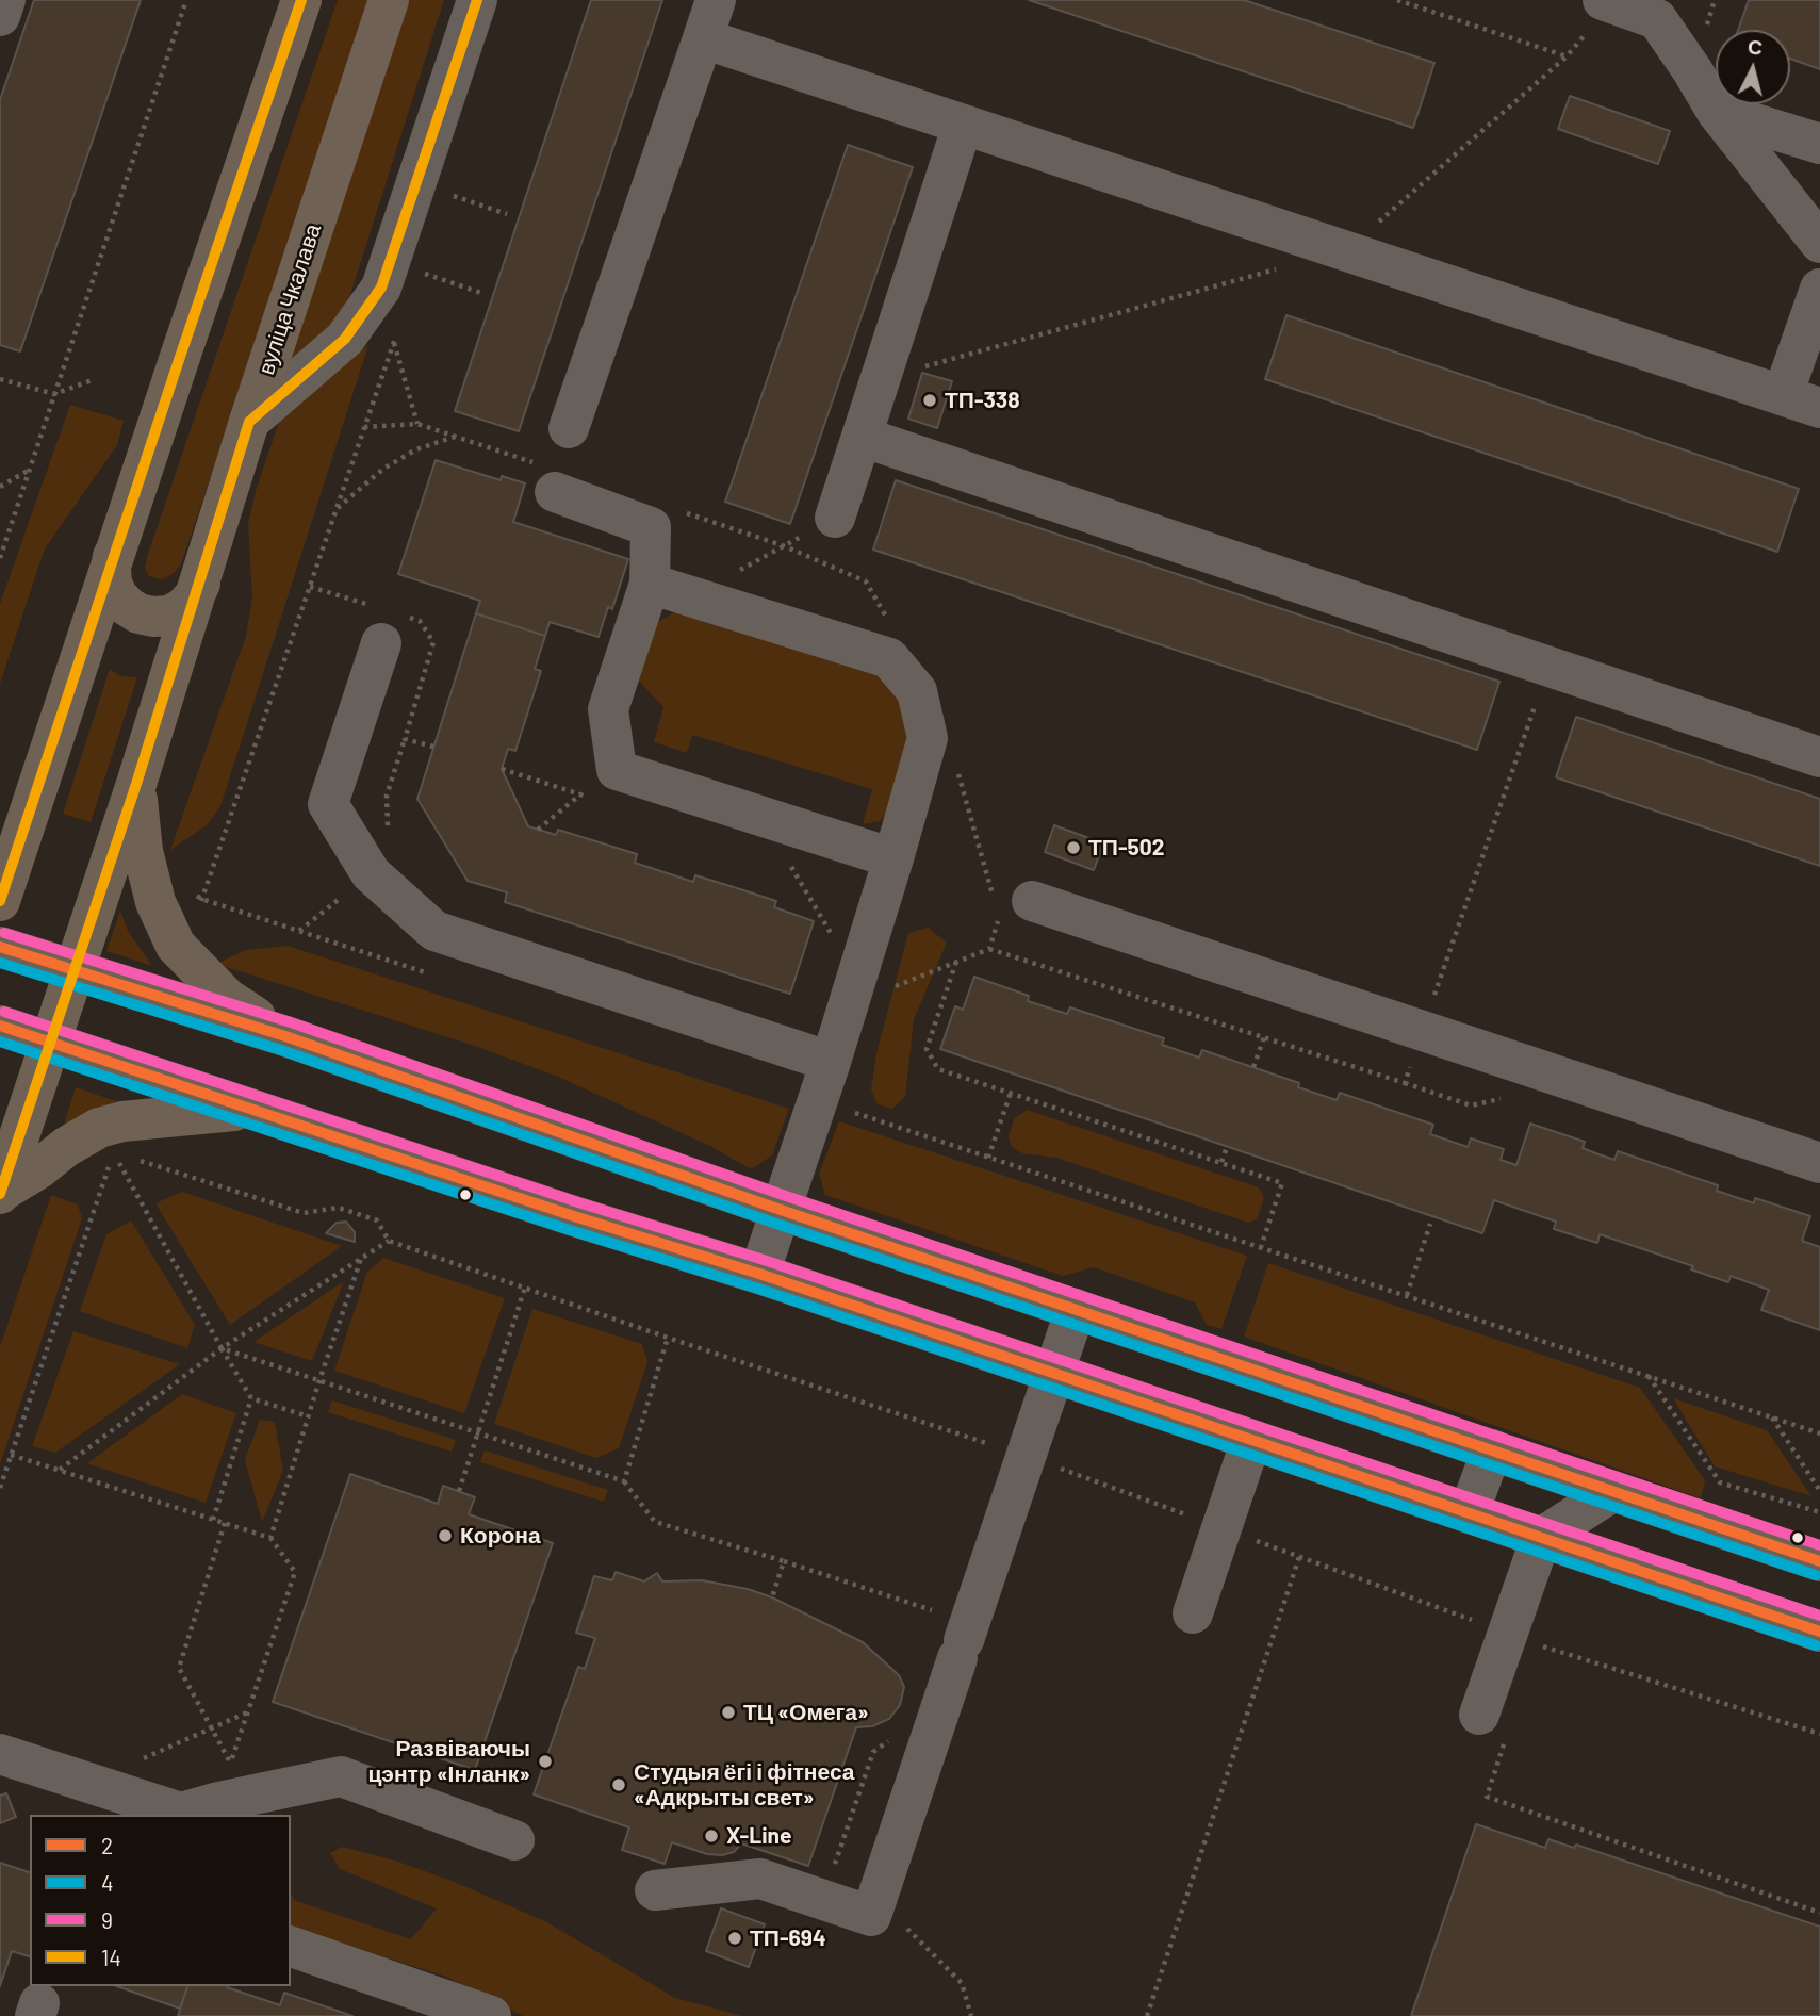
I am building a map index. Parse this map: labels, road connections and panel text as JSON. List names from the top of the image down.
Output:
{
  "streets": {
    "main road": ["вуліца Чкалава"]
  },
  "places": [
    "ТП-338",
    "ТП-502",
    "Корона",
    "ТЦ «Омега»",
    "Развіваючы цэнтр «Інланк»",
    "Студыя ёгі і фітнеса «Адкрыты свет»",
    "X-Line",
    "ТП-694"
  ],
  "lines": [
    "transit line 14",
    "transit line 9",
    "transit line 2",
    "transit line 4"
  ],
  "legend": [
    "2",
    "4",
    "9",
    "14"
  ],
  "north": "top"
}
